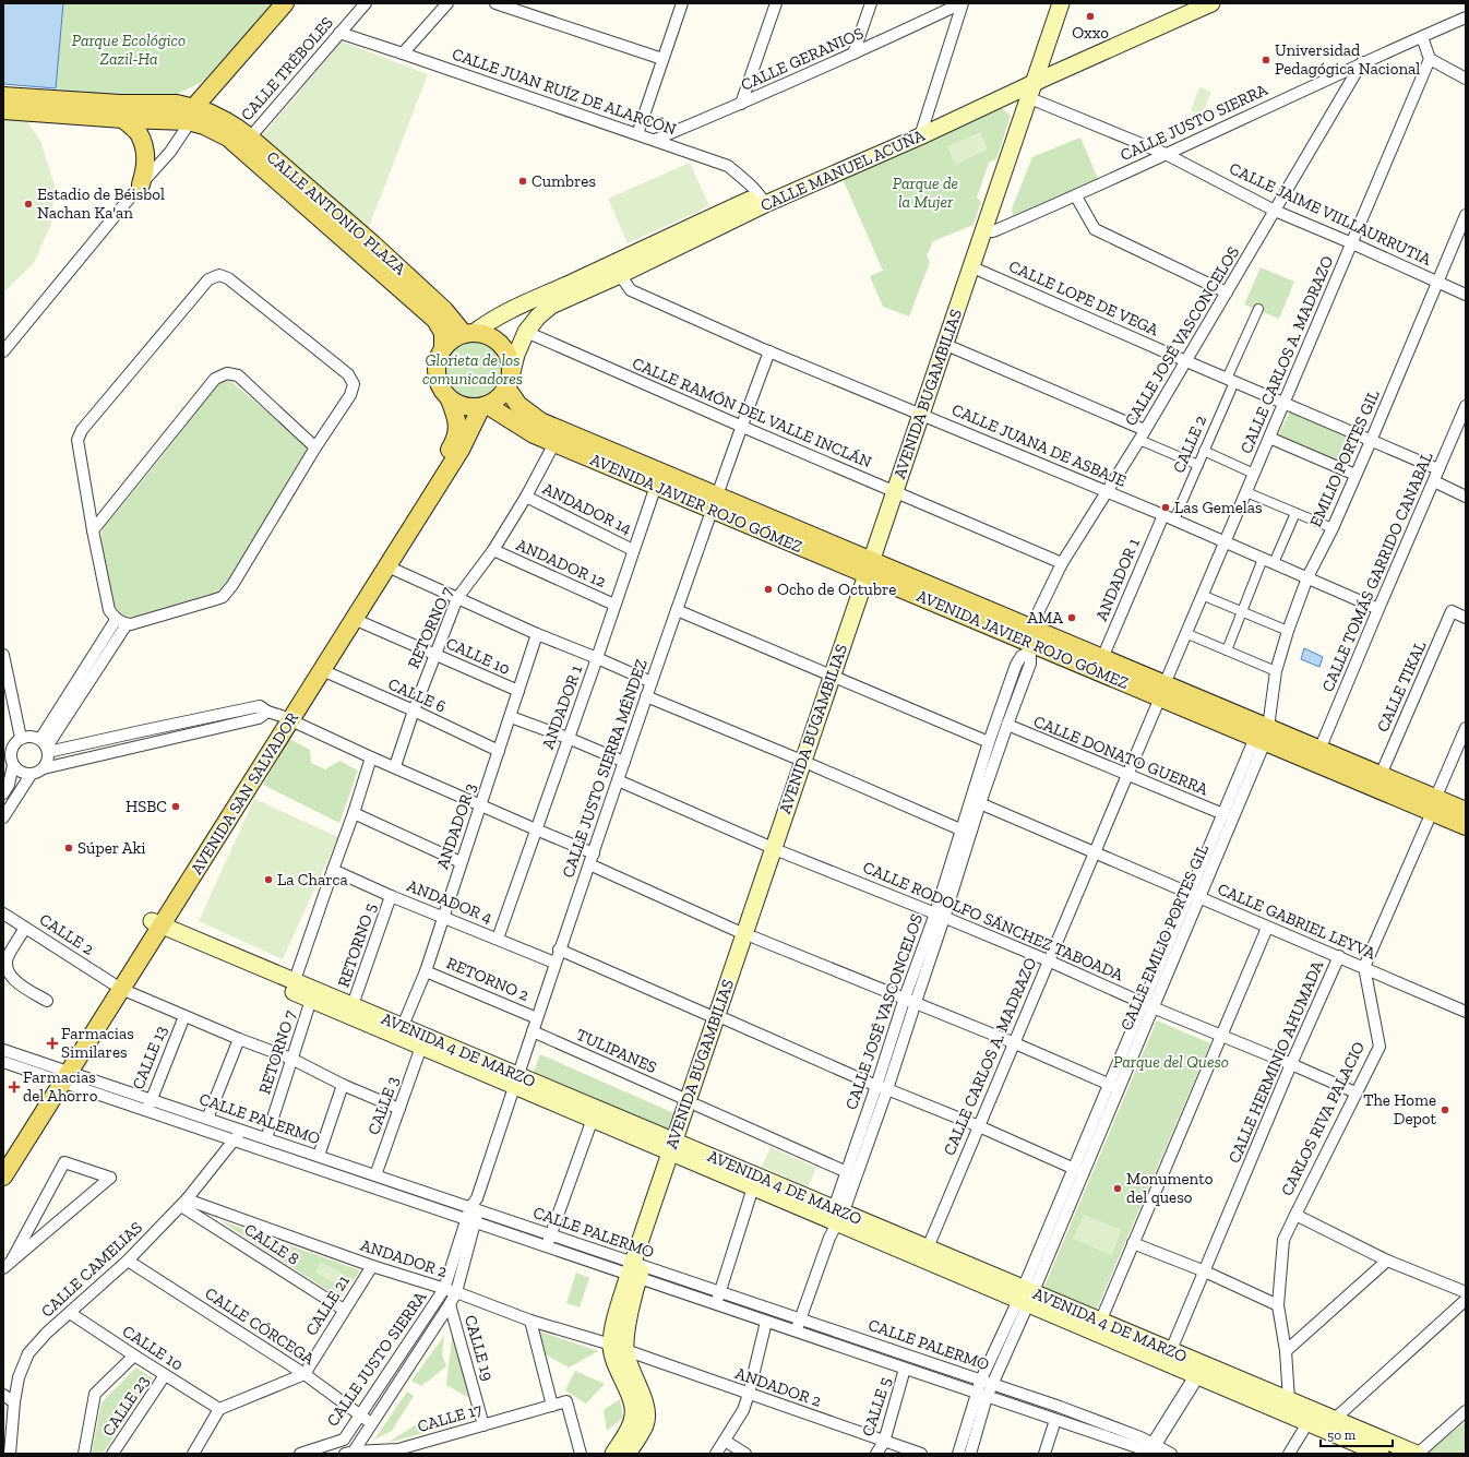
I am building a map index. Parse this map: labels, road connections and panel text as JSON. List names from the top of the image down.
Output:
{
  "streets": {
    "main road": [
      "CALLE MANUEL ACUÑA",
      "CALLE ANTONIO PLAZA",
      "AVENIDA BUGAMBILIAS",
      "AVENIDA JAVIER ROJO GÓMEZ",
      "AVENIDA SAN SALVADOR",
      "AVENIDA 4 DE MARZO"
    ],
    "street": [
      "CALLE GERANIOS",
      "CALLE TRÉBOLES",
      "CALLE JUAN RUÍZ DE ALARCÓN",
      "CALLE JUSTO SIERRA",
      "CALLE JAIME VIILLAURRUTIA",
      "CALLE LOPE DE VEGA",
      "CALLE JOSÉ VASCONCELOS",
      "CALLE CARLOS A. MADRAZO",
      "CALLE RAMÓN DEL VALLE INCLÁN",
      "CALLE 2",
      "CALLE JUANA DE ASBAJE",
      "EMILIO PORTES GIL",
      "ANDADOR 14",
      "ANDADOR 12",
      "CALLE TOMÁS GARRIDO CANABAL",
      "ANDADOR 1",
      "RETORNO 7",
      "CALLE 10",
      "CALLE TIKAL",
      "CALLE 6",
      "CALLE DONATO GUERRA",
      "CALLE JUSTO SIERRA MÉNDEZ",
      "ANDADOR 3",
      "ANDADOR 4",
      "CALLE RODOLFO SÁNCHEZ TABOADA",
      "CALLE GABRIEL LEYVA",
      "CALLE EMILIO PORTES GIL",
      "RETORNO 5",
      "RETORNO 2",
      "TULIPANES",
      "CALLE 13",
      "CALLE HERMINIO AHUMADA",
      "CALLE 3",
      "CALLE PALERMO",
      "CARLOS RIVA PALACIO",
      "CALLE 8",
      "ANDADOR 2",
      "CALLE CAMELIAS",
      "CALLE 21",
      "CALLE CÓRCEGA",
      "CALLE 19",
      "CALLE 23",
      "CALLE 5",
      "CALLE 17"
    ]
  },
  "crossings": [
    ["CALLE GERANIOS", "CALLE JUAN RUÍZ DE ALARCÓN"],
    ["CALLE TRÉBOLES", "CALLE JUAN RUÍZ DE ALARCÓN"],
    ["CALLE TRÉBOLES", "CALLE ANTONIO PLAZA"],
    ["CALLE JUAN RUÍZ DE ALARCÓN", "CALLE MANUEL ACUÑA"],
    ["CALLE JUSTO SIERRA", "CALLE JAIME VIILLAURRUTIA"],
    ["CALLE JUSTO SIERRA", "CALLE JOSÉ VASCONCELOS"],
    ["CALLE JUSTO SIERRA", "AVENIDA BUGAMBILIAS"],
    ["CALLE JUSTO SIERRA", "CALLE JUSTO SIERRA MÉNDEZ"],
    ["CALLE JUSTO SIERRA", "CALLE PALERMO"],
    ["CALLE JUSTO SIERRA", "ANDADOR 2"],
    ["CALLE JUSTO SIERRA", "CALLE CÓRCEGA"],
    ["CALLE JUSTO SIERRA", "CALLE 19"],
    ["CALLE JUSTO SIERRA", "CALLE 17"],
    ["CALLE MANUEL ACUÑA", "CALLE ANTONIO PLAZA"],
    ["CALLE MANUEL ACUÑA", "AVENIDA BUGAMBILIAS"],
    ["CALLE MANUEL ACUÑA", "CALLE RAMÓN DEL VALLE INCLÁN"],
    ["CALLE MANUEL ACUÑA", "CALLE JUANA DE ASBAJE"],
    ["CALLE MANUEL ACUÑA", "AVENIDA JAVIER ROJO GÓMEZ"],
    ["CALLE MANUEL ACUÑA", "AVENIDA SAN SALVADOR"],
    ["CALLE ANTONIO PLAZA", "AVENIDA JAVIER ROJO GÓMEZ"],
    ["CALLE ANTONIO PLAZA", "AVENIDA SAN SALVADOR"],
    ["CALLE JAIME VIILLAURRUTIA", "CALLE JOSÉ VASCONCELOS"],
    ["CALLE JAIME VIILLAURRUTIA", "CALLE CARLOS A. MADRAZO"],
    ["CALLE JAIME VIILLAURRUTIA", "AVENIDA BUGAMBILIAS"],
    ["CALLE JAIME VIILLAURRUTIA", "EMILIO PORTES GIL"],
    ["CALLE LOPE DE VEGA", "CALLE JOSÉ VASCONCELOS"],
    ["CALLE LOPE DE VEGA", "CALLE CARLOS A. MADRAZO"],
    ["CALLE LOPE DE VEGA", "AVENIDA BUGAMBILIAS"],
    ["CALLE LOPE DE VEGA", "CALLE 2"],
    ["CALLE LOPE DE VEGA", "EMILIO PORTES GIL"],
    ["CALLE LOPE DE VEGA", "CALLE TOMÁS GARRIDO CANABAL"],
    ["CALLE JOSÉ VASCONCELOS", "CALLE RAMÓN DEL VALLE INCLÁN"],
    ["CALLE JOSÉ VASCONCELOS", "CALLE JUANA DE ASBAJE"],
    ["CALLE JOSÉ VASCONCELOS", "AVENIDA JAVIER ROJO GÓMEZ"],
    ["CALLE JOSÉ VASCONCELOS", "CALLE DONATO GUERRA"],
    ["CALLE JOSÉ VASCONCELOS", "CALLE RODOLFO SÁNCHEZ TABOADA"],
    ["CALLE JOSÉ VASCONCELOS", "CALLE GABRIEL LEYVA"],
    ["CALLE JOSÉ VASCONCELOS", "AVENIDA 4 DE MARZO"],
    ["CALLE JOSÉ VASCONCELOS", "TULIPANES"],
    ["CALLE JOSÉ VASCONCELOS", "CALLE PALERMO"],
    ["CALLE CARLOS A. MADRAZO", "CALLE JUANA DE ASBAJE"],
    ["CALLE CARLOS A. MADRAZO", "AVENIDA JAVIER ROJO GÓMEZ"],
    ["CALLE CARLOS A. MADRAZO", "CALLE DONATO GUERRA"],
    ["CALLE CARLOS A. MADRAZO", "CALLE RODOLFO SÁNCHEZ TABOADA"],
    ["CALLE CARLOS A. MADRAZO", "CALLE GABRIEL LEYVA"],
    ["CALLE CARLOS A. MADRAZO", "AVENIDA 4 DE MARZO"],
    ["AVENIDA BUGAMBILIAS", "CALLE RAMÓN DEL VALLE INCLÁN"],
    ["AVENIDA BUGAMBILIAS", "CALLE JUANA DE ASBAJE"],
    ["AVENIDA BUGAMBILIAS", "AVENIDA JAVIER ROJO GÓMEZ"],
    ["AVENIDA BUGAMBILIAS", "CALLE RODOLFO SÁNCHEZ TABOADA"],
    ["AVENIDA BUGAMBILIAS", "AVENIDA 4 DE MARZO"],
    ["AVENIDA BUGAMBILIAS", "TULIPANES"],
    ["AVENIDA BUGAMBILIAS", "CALLE PALERMO"],
    ["AVENIDA BUGAMBILIAS", "ANDADOR 2"],
    ["CALLE RAMÓN DEL VALLE INCLÁN", "CALLE JUSTO SIERRA MÉNDEZ"],
    ["CALLE 2", "CALLE JUANA DE ASBAJE"],
    ["CALLE 2", "AVENIDA SAN SALVADOR"],
    ["CALLE JUANA DE ASBAJE", "EMILIO PORTES GIL"],
    ["CALLE JUANA DE ASBAJE", "CALLE TOMÁS GARRIDO CANABAL"],
    ["CALLE JUANA DE ASBAJE", "ANDADOR 1"],
    ["CALLE JUANA DE ASBAJE", "CALLE JUSTO SIERRA MÉNDEZ"],
    ["EMILIO PORTES GIL", "AVENIDA JAVIER ROJO GÓMEZ"],
    ["EMILIO PORTES GIL", "CALLE EMILIO PORTES GIL"],
    ["AVENIDA JAVIER ROJO GÓMEZ", "CALLE TOMÁS GARRIDO CANABAL"],
    ["AVENIDA JAVIER ROJO GÓMEZ", "ANDADOR 1"],
    ["AVENIDA JAVIER ROJO GÓMEZ", "RETORNO 7"],
    ["AVENIDA JAVIER ROJO GÓMEZ", "CALLE TIKAL"],
    ["AVENIDA JAVIER ROJO GÓMEZ", "CALLE JUSTO SIERRA MÉNDEZ"],
    ["AVENIDA JAVIER ROJO GÓMEZ", "AVENIDA SAN SALVADOR"],
    ["AVENIDA JAVIER ROJO GÓMEZ", "CALLE EMILIO PORTES GIL"],
    ["ANDADOR 14", "ANDADOR 1"],
    ["ANDADOR 14", "RETORNO 7"],
    ["ANDADOR 12", "ANDADOR 1"],
    ["ANDADOR 12", "RETORNO 7"],
    ["ANDADOR 1", "ANDADOR 4"],
    ["RETORNO 7", "CALLE 10"],
    ["RETORNO 7", "CALLE 6"],
    ["RETORNO 7", "AVENIDA 4 DE MARZO"],
    ["RETORNO 7", "CALLE PALERMO"],
    ["CALLE 10", "AVENIDA SAN SALVADOR"],
    ["CALLE 10", "ANDADOR 3"],
    ["CALLE 10", "CALLE CAMELIAS"],
    ["CALLE 10", "CALLE 23"],
    ["CALLE 6", "AVENIDA SAN SALVADOR"],
    ["CALLE 6", "ANDADOR 3"],
    ["CALLE DONATO GUERRA", "CALLE EMILIO PORTES GIL"],
    ["CALLE JUSTO SIERRA MÉNDEZ", "ANDADOR 4"],
    ["CALLE JUSTO SIERRA MÉNDEZ", "CALLE RODOLFO SÁNCHEZ TABOADA"],
    ["CALLE JUSTO SIERRA MÉNDEZ", "RETORNO 2"],
    ["CALLE JUSTO SIERRA MÉNDEZ", "AVENIDA 4 DE MARZO"],
    ["CALLE JUSTO SIERRA MÉNDEZ", "TULIPANES"],
    ["CALLE JUSTO SIERRA MÉNDEZ", "CALLE PALERMO"],
    ["AVENIDA SAN SALVADOR", "AVENIDA 4 DE MARZO"],
    ["AVENIDA SAN SALVADOR", "CALLE PALERMO"],
    ["ANDADOR 3", "ANDADOR 4"],
    ["ANDADOR 3", "RETORNO 2"],
    ["ANDADOR 3", "AVENIDA 4 DE MARZO"],
    ["ANDADOR 4", "RETORNO 5"],
    ["CALLE RODOLFO SÁNCHEZ TABOADA", "CALLE EMILIO PORTES GIL"],
    ["CALLE RODOLFO SÁNCHEZ TABOADA", "CALLE HERMINIO AHUMADA"],
    ["CALLE RODOLFO SÁNCHEZ TABOADA", "CARLOS RIVA PALACIO"],
    ["CALLE GABRIEL LEYVA", "CALLE EMILIO PORTES GIL"],
    ["CALLE GABRIEL LEYVA", "CALLE HERMINIO AHUMADA"],
    ["CALLE GABRIEL LEYVA", "CARLOS RIVA PALACIO"],
    ["CALLE EMILIO PORTES GIL", "AVENIDA 4 DE MARZO"],
    ["RETORNO 5", "AVENIDA 4 DE MARZO"],
    ["AVENIDA 4 DE MARZO", "CALLE HERMINIO AHUMADA"],
    ["AVENIDA 4 DE MARZO", "CALLE 3"],
    ["AVENIDA 4 DE MARZO", "CARLOS RIVA PALACIO"],
    ["CALLE 13", "CALLE PALERMO"],
    ["CALLE 3", "CALLE PALERMO"],
    ["CALLE PALERMO", "CALLE CAMELIAS"],
    ["CALLE PALERMO", "CALLE 5"],
    ["CALLE 8", "ANDADOR 2"],
    ["CALLE 8", "CALLE CAMELIAS"],
    ["CALLE 8", "CALLE 21"],
    ["ANDADOR 2", "CALLE CAMELIAS"],
    ["ANDADOR 2", "CALLE 21"],
    ["ANDADOR 2", "CALLE 5"],
    ["CALLE CAMELIAS", "CALLE CÓRCEGA"],
    ["CALLE 21", "CALLE CÓRCEGA"],
    ["CALLE 19", "CALLE 17"]
  ],
  "parks": [
    "Parque Ecológico Zazil-Ha",
    "Parque de la Mujer",
    "Glorieta de los comunicadores",
    "Parque del Queso"
  ],
  "places": {
    "other": [
      "Oxxo",
      "Universidad Pedagógica Nacional",
      "Cumbres",
      "Estadio de Béisbol Nachan Ka'an",
      "Las Gemelas",
      "Ocho de Octubre",
      "AMA",
      "HSBC",
      "Súper Aki",
      "La Charca",
      "The Home Depot",
      "Monumento del queso"
    ],
    "health": ["Farmacias Similares", "Farmacias del Ahorro"]
  },
  "scale_bar": "50 m"
}
